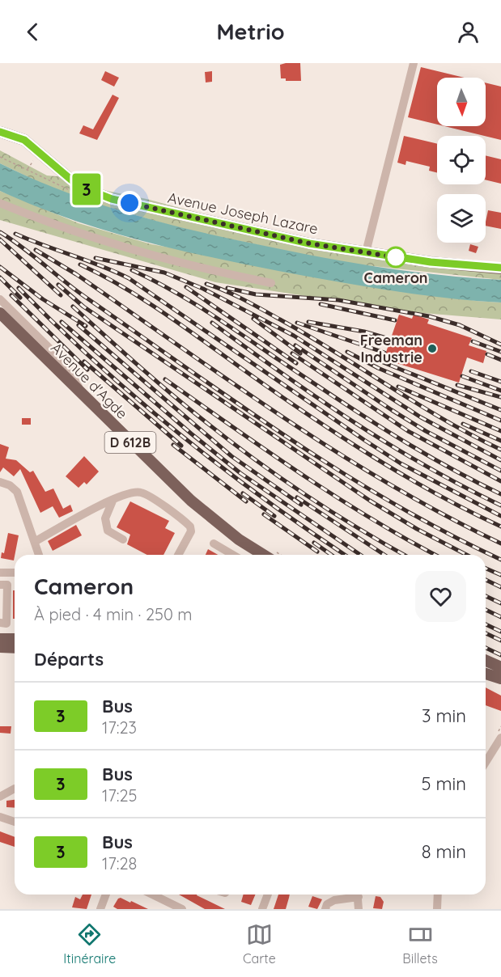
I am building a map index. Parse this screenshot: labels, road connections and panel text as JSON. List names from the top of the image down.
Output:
{
  "streets": {
    "main road": ["Avenue Joseph Lazare", "Avenue d'Agde", "D 612B"]
  },
  "places": ["Cameron", "Freeman Industrie"],
  "lines": ["bus line 3"],
  "north": "bottom",
  "page": {
    "header": "Metrio",
    "on_map": "3",
    "heading": [
      ["Cameron", "À pied · 4 min · 250 m"],
      "Départs"
    ],
    "list": [
      {
        "mark": "3",
        "name": "Bus",
        "note": "17:23",
        "value": "3 min"
      },
      {
        "mark": "3",
        "name": "Bus",
        "note": "17:25",
        "value": "5 min"
      },
      {
        "mark": "3",
        "name": "Bus",
        "note": "17:28",
        "value": "8 min"
      }
    ],
    "tabs": ["Itinéraire", "Carte", "Billets"]
  }
}
